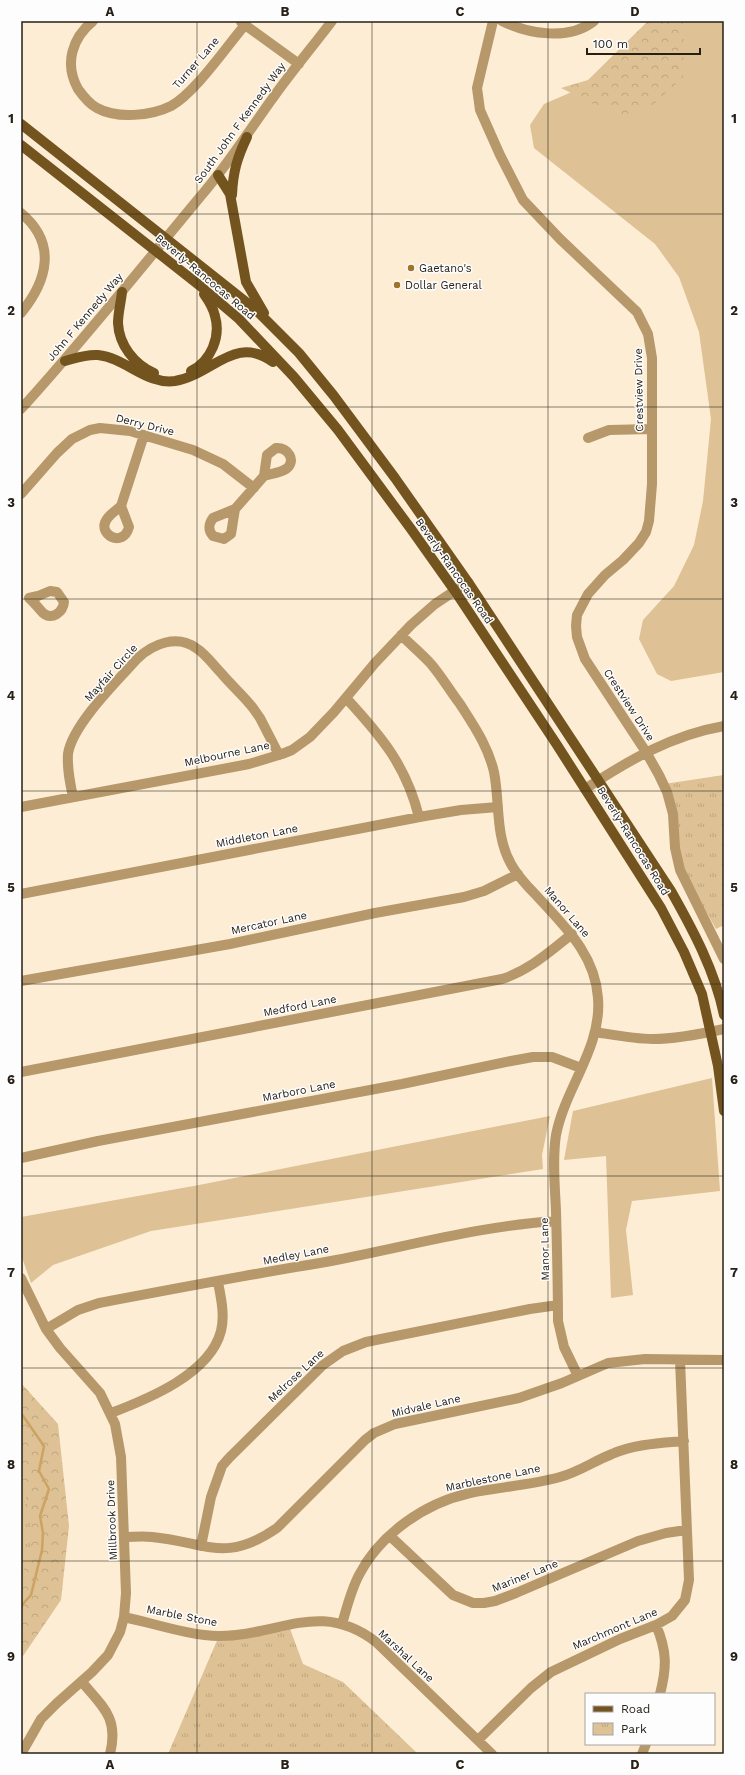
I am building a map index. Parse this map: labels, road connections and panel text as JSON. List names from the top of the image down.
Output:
{
  "streets": {
    "main road": ["Beverly-Rancocas Road"],
    "street": [
      "Turner Lane",
      "South John F Kennedy Way",
      "John F Kennedy Way",
      "Crestview Drive",
      "Derry Drive",
      "Mayfair Circle",
      "Melbourne Lane",
      "Middleton Lane",
      "Manor Lane",
      "Mercator Lane",
      "Medford Lane",
      "Marboro Lane",
      "Medley Lane",
      "Melrose Lane",
      "Midvale Lane",
      "Marblestone Lane",
      "Millbrook Drive",
      "Mariner Lane",
      "Marble Stone",
      "Marchmont Lane",
      "Marshal Lane"
    ]
  },
  "crossings": [
    ["South John F Kennedy Way", "Beverly-Rancocas Road"],
    ["South John F Kennedy Way", "John F Kennedy Way"],
    ["Beverly-Rancocas Road", "John F Kennedy Way"],
    ["Beverly-Rancocas Road", "Melbourne Lane"],
    ["Mayfair Circle", "Melbourne Lane"],
    ["Melbourne Lane", "Manor Lane"],
    ["Middleton Lane", "Manor Lane"],
    ["Manor Lane", "Mercator Lane"],
    ["Manor Lane", "Medford Lane"],
    ["Manor Lane", "Marboro Lane"],
    ["Manor Lane", "Medley Lane"],
    ["Manor Lane", "Melrose Lane"],
    ["Manor Lane", "Midvale Lane"],
    ["Medley Lane", "Millbrook Drive"],
    ["Melrose Lane", "Midvale Lane"],
    ["Midvale Lane", "Millbrook Drive"],
    ["Midvale Lane", "Marchmont Lane"],
    ["Marblestone Lane", "Mariner Lane"],
    ["Marblestone Lane", "Marchmont Lane"],
    ["Marblestone Lane", "Marshal Lane"],
    ["Millbrook Drive", "Marble Stone"],
    ["Mariner Lane", "Marchmont Lane"],
    ["Marble Stone", "Marshal Lane"],
    ["Marchmont Lane", "Marshal Lane"]
  ],
  "places": ["Gaetano's", "Dollar General"],
  "legend": ["Road", "Park"],
  "scale_bar": "100 m",
  "grid": {
    "columns": [
      "A",
      "B",
      "C",
      "D"
    ],
    "rows": [
      "1",
      "2",
      "3",
      "4",
      "5",
      "6",
      "7",
      "8",
      "9"
    ]
  }
}
